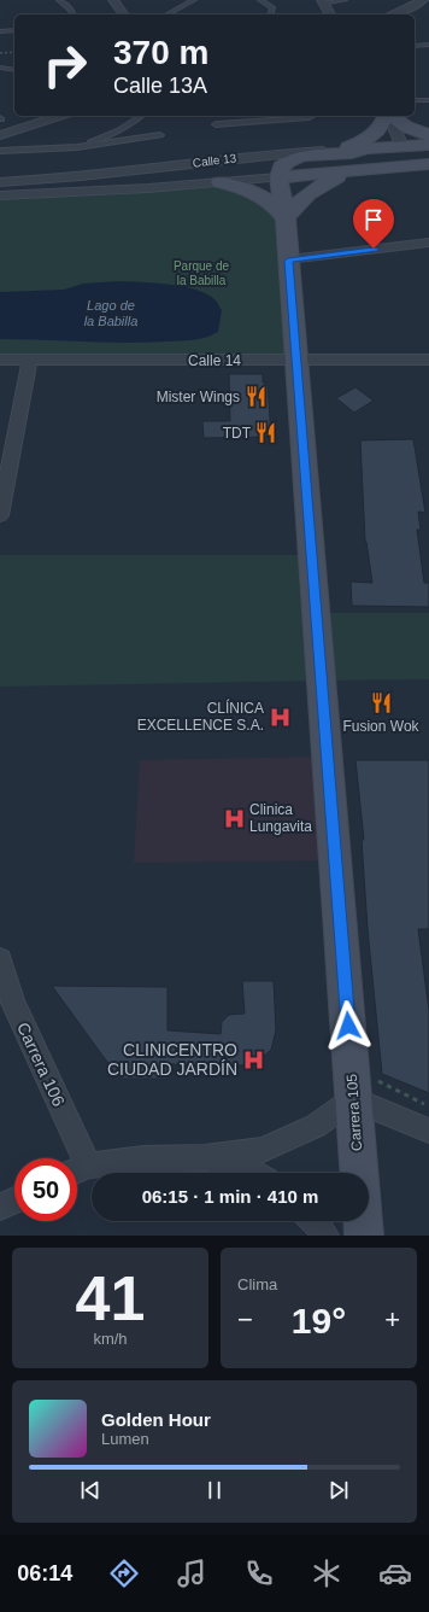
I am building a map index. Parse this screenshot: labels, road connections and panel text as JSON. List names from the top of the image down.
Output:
{
  "streets": {
    "main road": ["Calle 13", "Carrera 105"],
    "street": ["Calle 14", "Carrera 106"]
  },
  "crossings": [
    ["Calle 13", "Carrera 105"],
    ["Calle 14", "Carrera 105"]
  ],
  "water": ["Lago de la Babilla"],
  "parks": ["Parque de la Babilla"],
  "places": {
    "restaurant": ["Mister Wings", "TDT", "Fusion Wok"],
    "hospital": ["CLÍNICA EXCELLENCE S.A.", "Clinica Lungavita", "CLINICENTRO CIUDAD JARDÍN"]
  },
  "page": {
    "turn": ["370 m", "Calle 13A"],
    "limit": "50",
    "trip": "06:15 · 1 min · 410 m",
    "tile": [
      ["41", "km/h"],
      "Clima"
    ],
    "heat": ["−", "19°", "+"],
    "song": ["Golden Hour", "Lumen"],
    "tabs": "06:14"
  }
}
